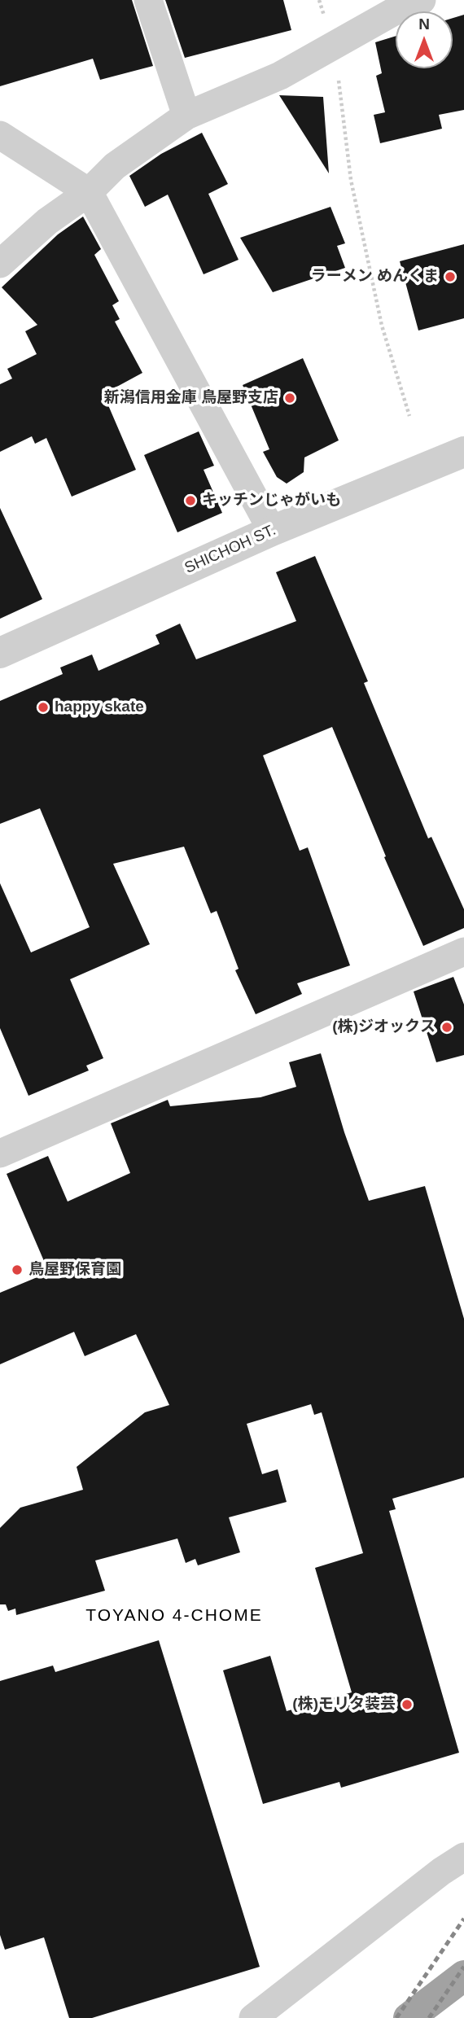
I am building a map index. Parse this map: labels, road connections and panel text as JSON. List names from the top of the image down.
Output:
{
  "streets": {
    "street": ["SHICHOH ST."]
  },
  "districts": ["TOYANO 4-CHOME"],
  "places": [
    "ラーメン めんくま",
    "新潟信用金庫 鳥屋野支店",
    "キッチンじゃがいも",
    "happy skate",
    "(株)ジオックス",
    "鳥屋野保育園",
    "(株)モリタ装芸"
  ],
  "north": "top"
}
